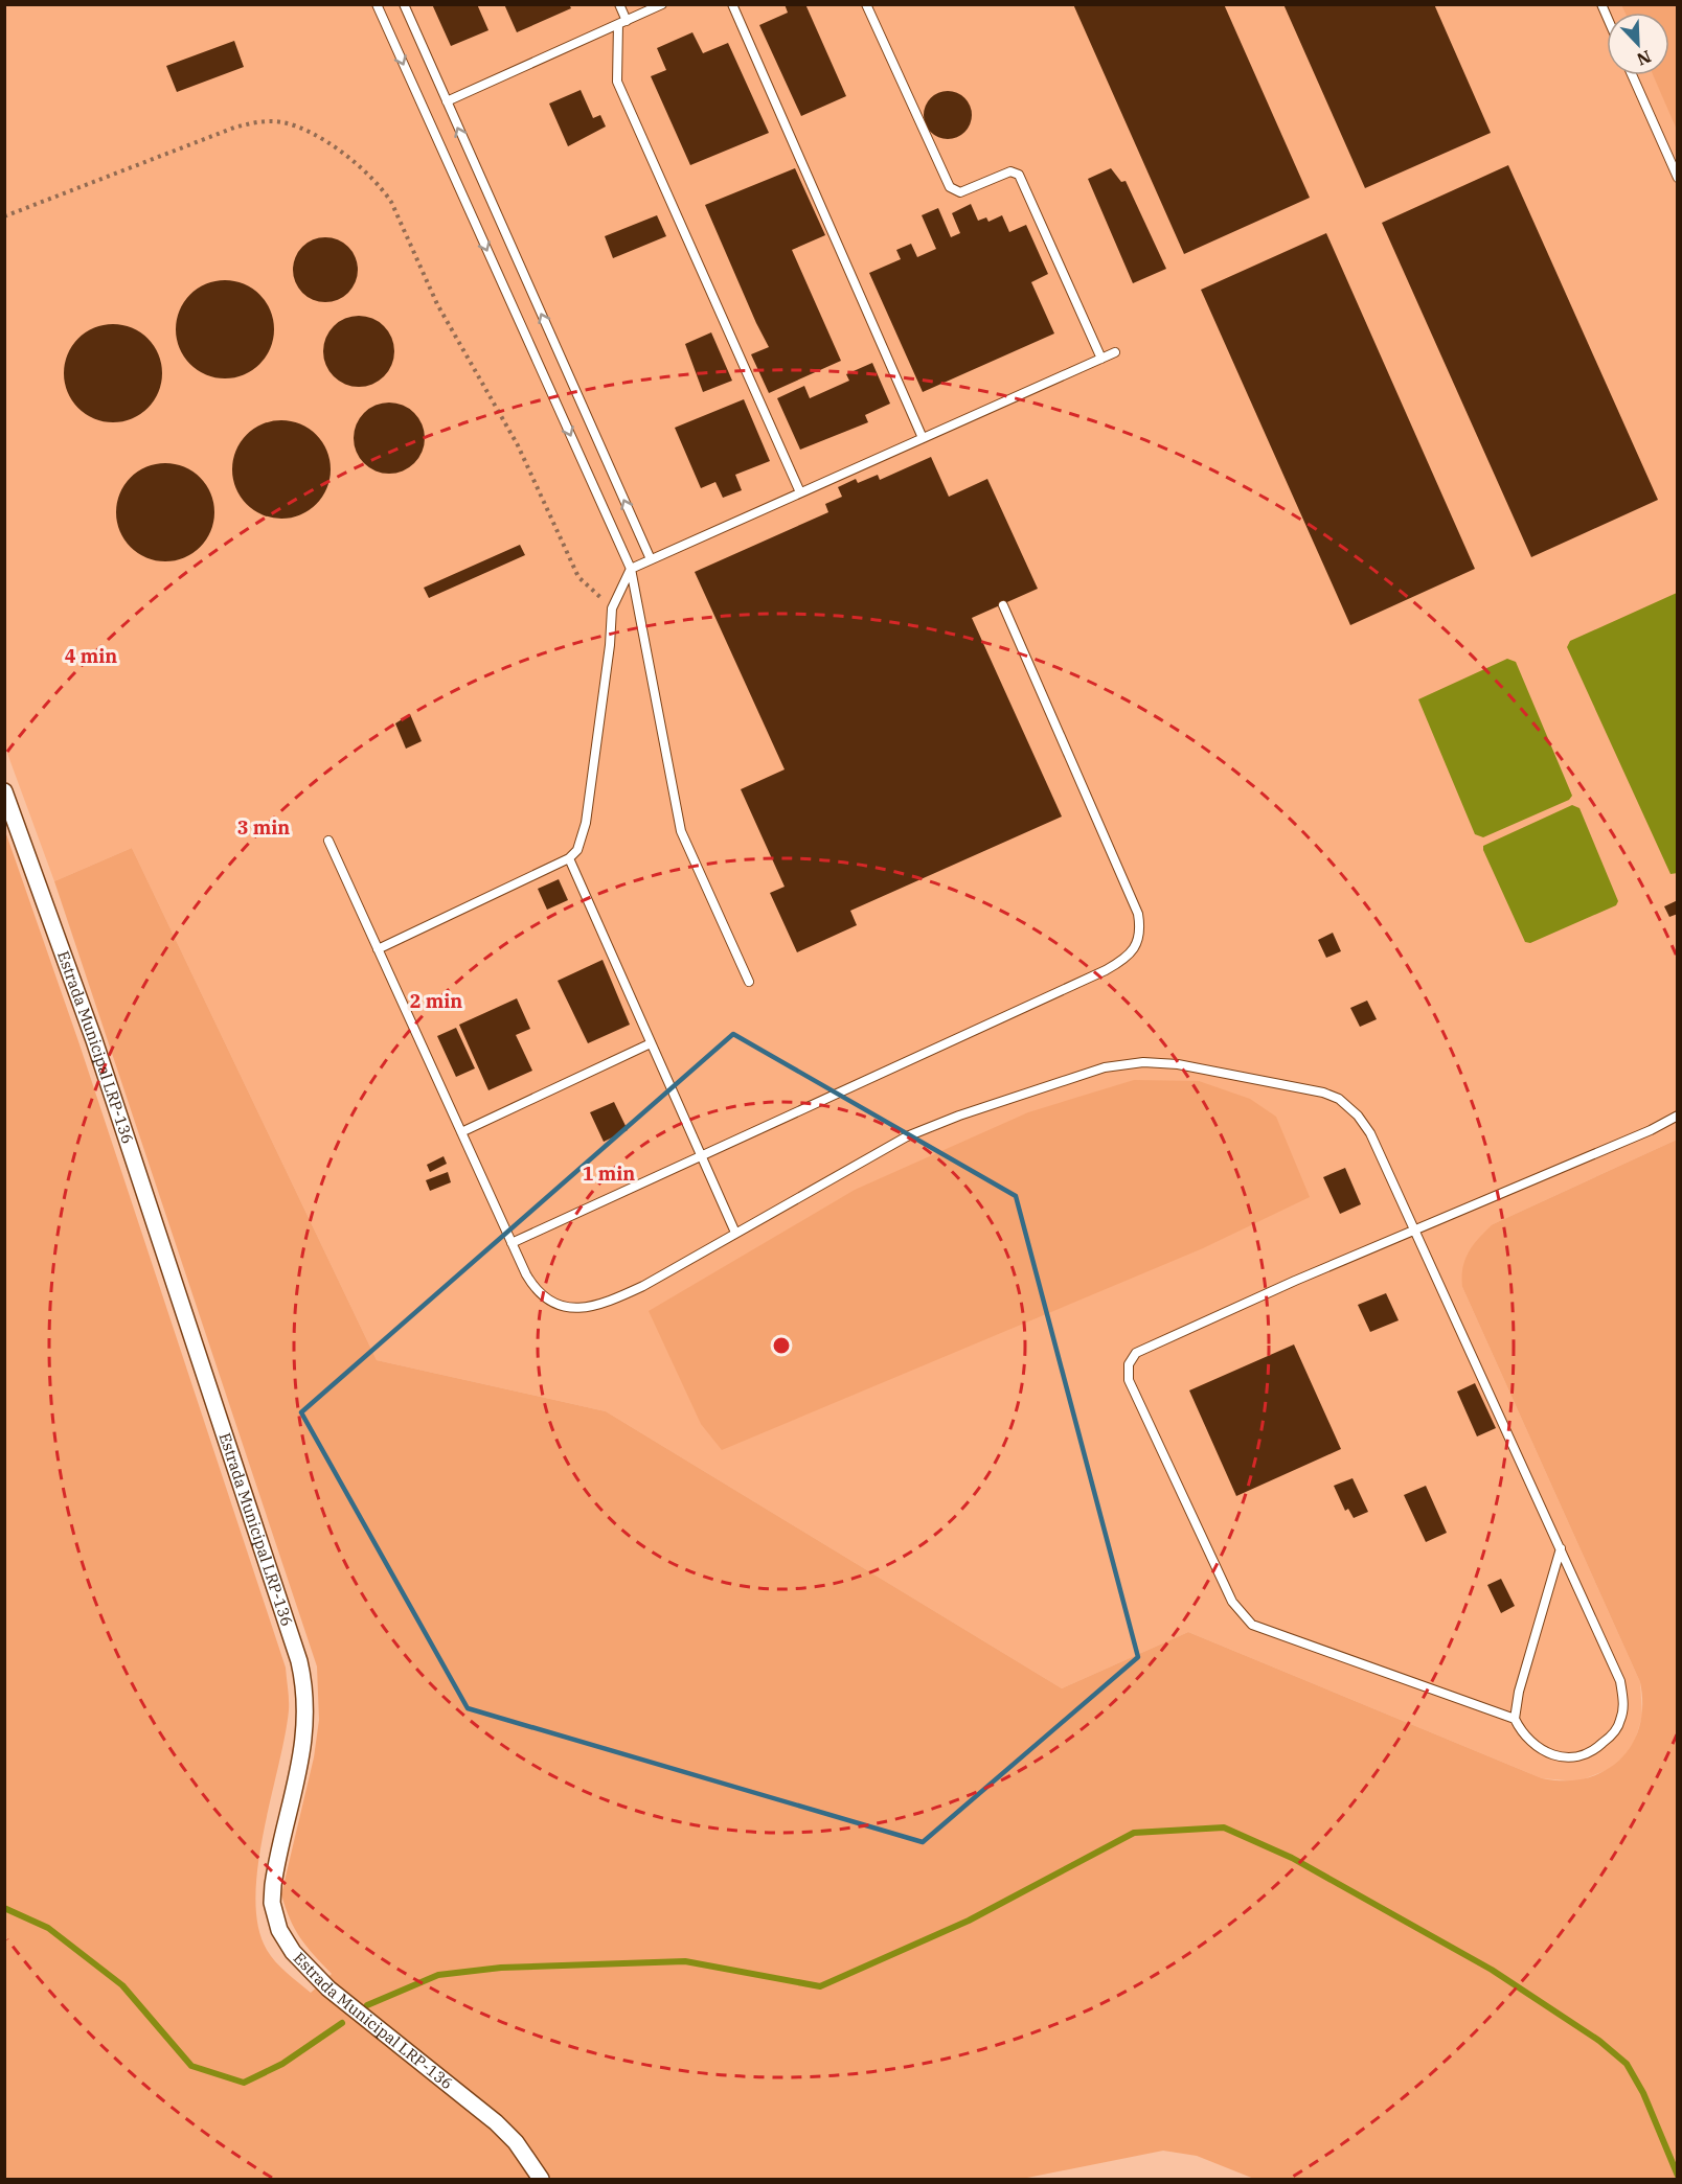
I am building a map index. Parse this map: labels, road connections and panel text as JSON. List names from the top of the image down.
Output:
{
  "streets": {
    "street": ["Estrada Municipal LRP-136"]
  },
  "north": "bottom right",
  "rings": [
    "4 min",
    "3 min",
    "2 min",
    "1 min"
  ]
}
